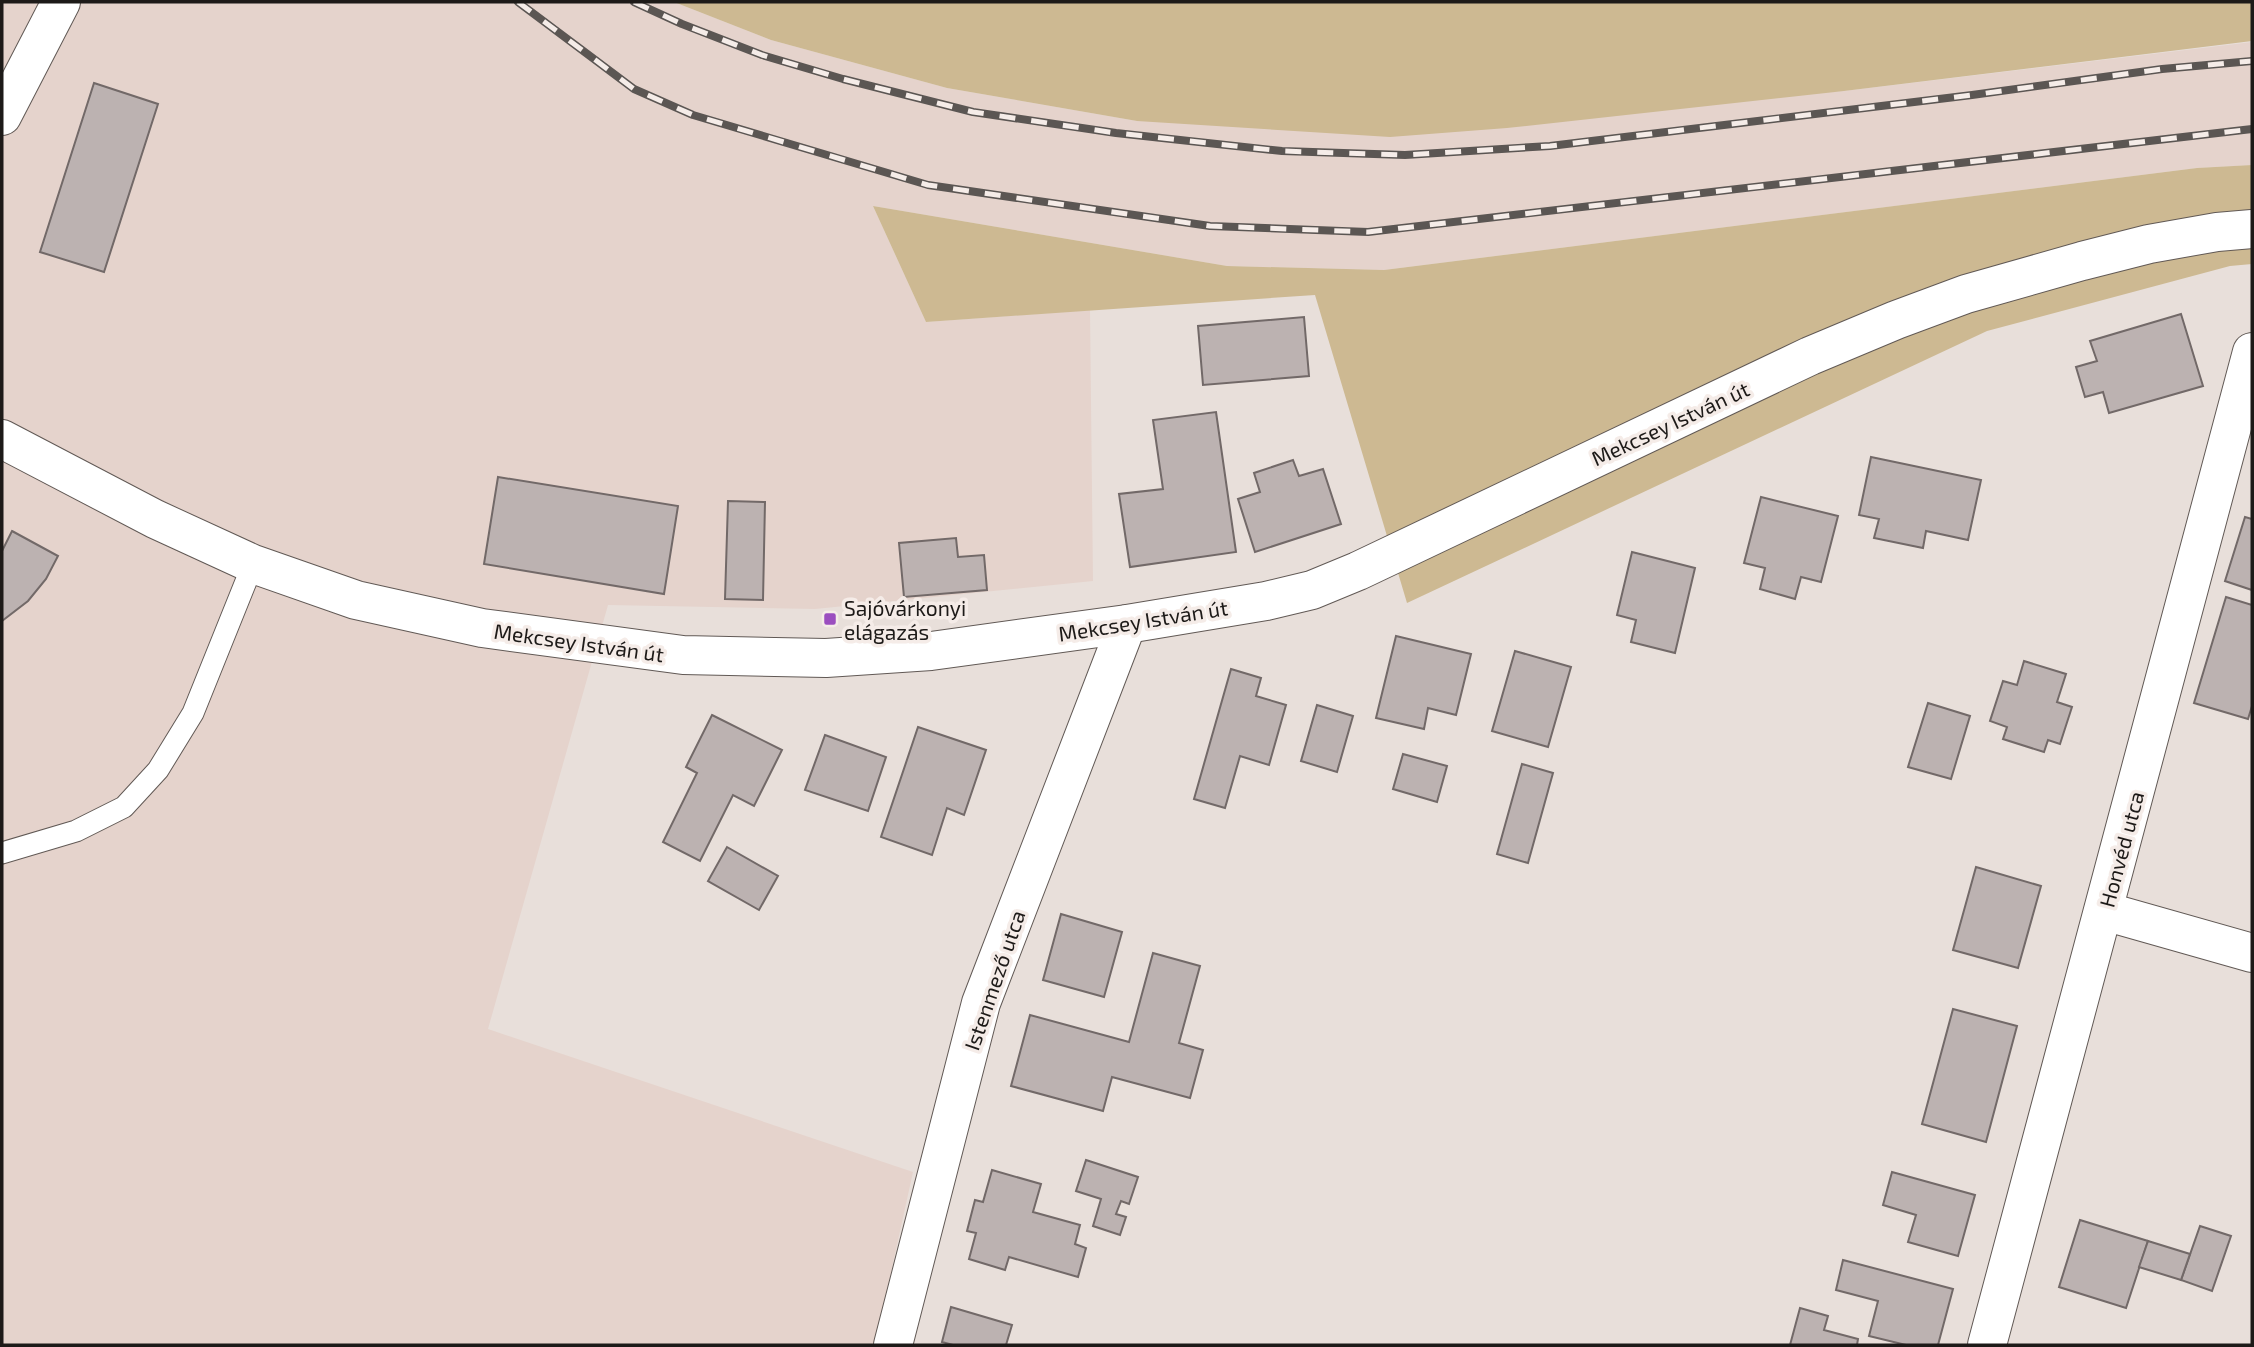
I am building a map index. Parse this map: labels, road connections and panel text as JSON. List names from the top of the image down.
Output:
{
  "streets": {
    "street": ["Mekcsey István út", "Honvéd utca", "Istenmező utca"]
  },
  "crossings": [
    ["Mekcsey István út", "Istenmező utca"]
  ],
  "places": {
    "transit": ["Sajóvárkonyi elágazás"]
  }
}
